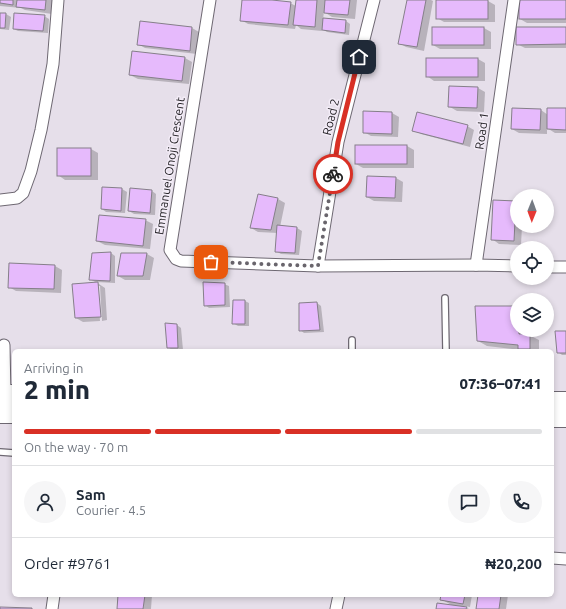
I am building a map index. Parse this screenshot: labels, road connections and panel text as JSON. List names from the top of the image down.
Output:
{
  "streets": {
    "street": ["Road 2", "Road 1", "Emmanuel Onoji Crescent"]
  },
  "crossings": [
    ["Road 2", "Emmanuel Onoji Crescent"],
    ["Road 1", "Emmanuel Onoji Crescent"]
  ],
  "north": "bottom",
  "page": {
    "heading": ["2 min", "Arriving in", "07:36–07:41"],
    "panel": [
      "Sam",
      "Courier · 4.5",
      "Order #9761",
      "₦20,200"
    ],
    "bar": "On the way · 70 m"
  }
}
